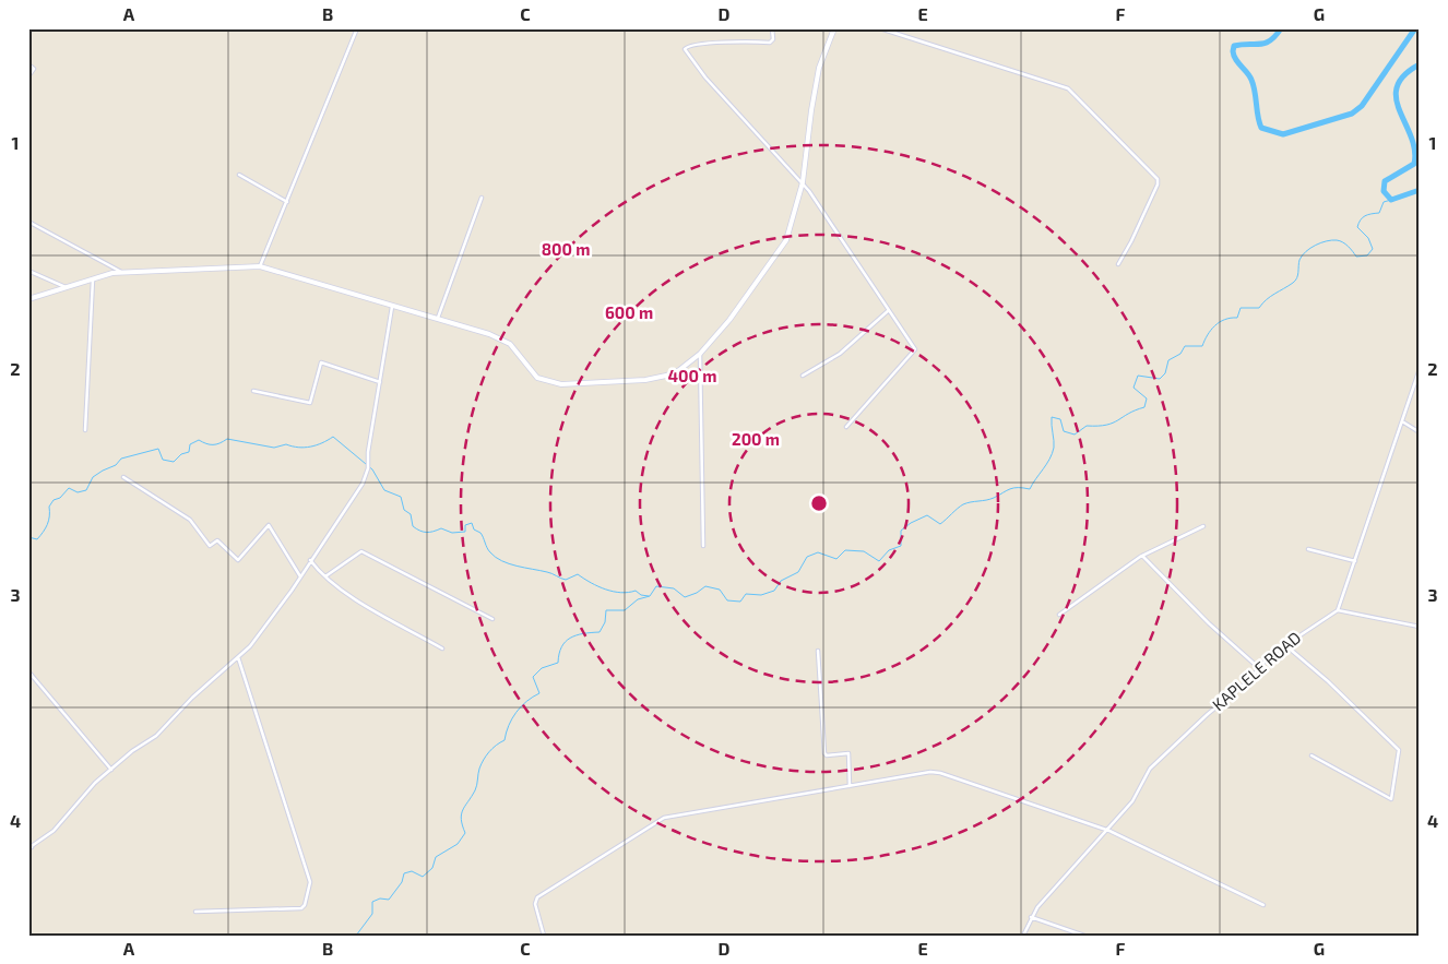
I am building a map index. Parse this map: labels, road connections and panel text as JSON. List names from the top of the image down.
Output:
{
  "streets": {
    "street": ["KAPLELE ROAD"]
  },
  "grid": {
    "columns": [
      "A",
      "B",
      "C",
      "D",
      "E",
      "F",
      "G"
    ],
    "rows": [
      "1",
      "2",
      "3",
      "4"
    ]
  },
  "rings": [
    "800 m",
    "600 m",
    "400 m",
    "200 m"
  ]
}
